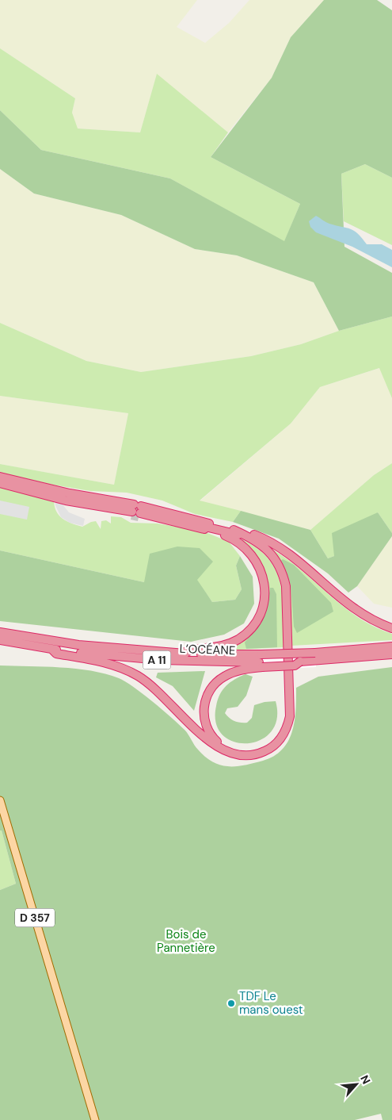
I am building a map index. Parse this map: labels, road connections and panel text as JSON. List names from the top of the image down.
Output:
{
  "streets": {
    "highway": ["L’OCÉANE", "A 11"],
    "main road": ["D 357"]
  },
  "parks": ["Bois de Pannetière"],
  "places": ["TDF Le mans ouest"],
  "north": "top right"
}
